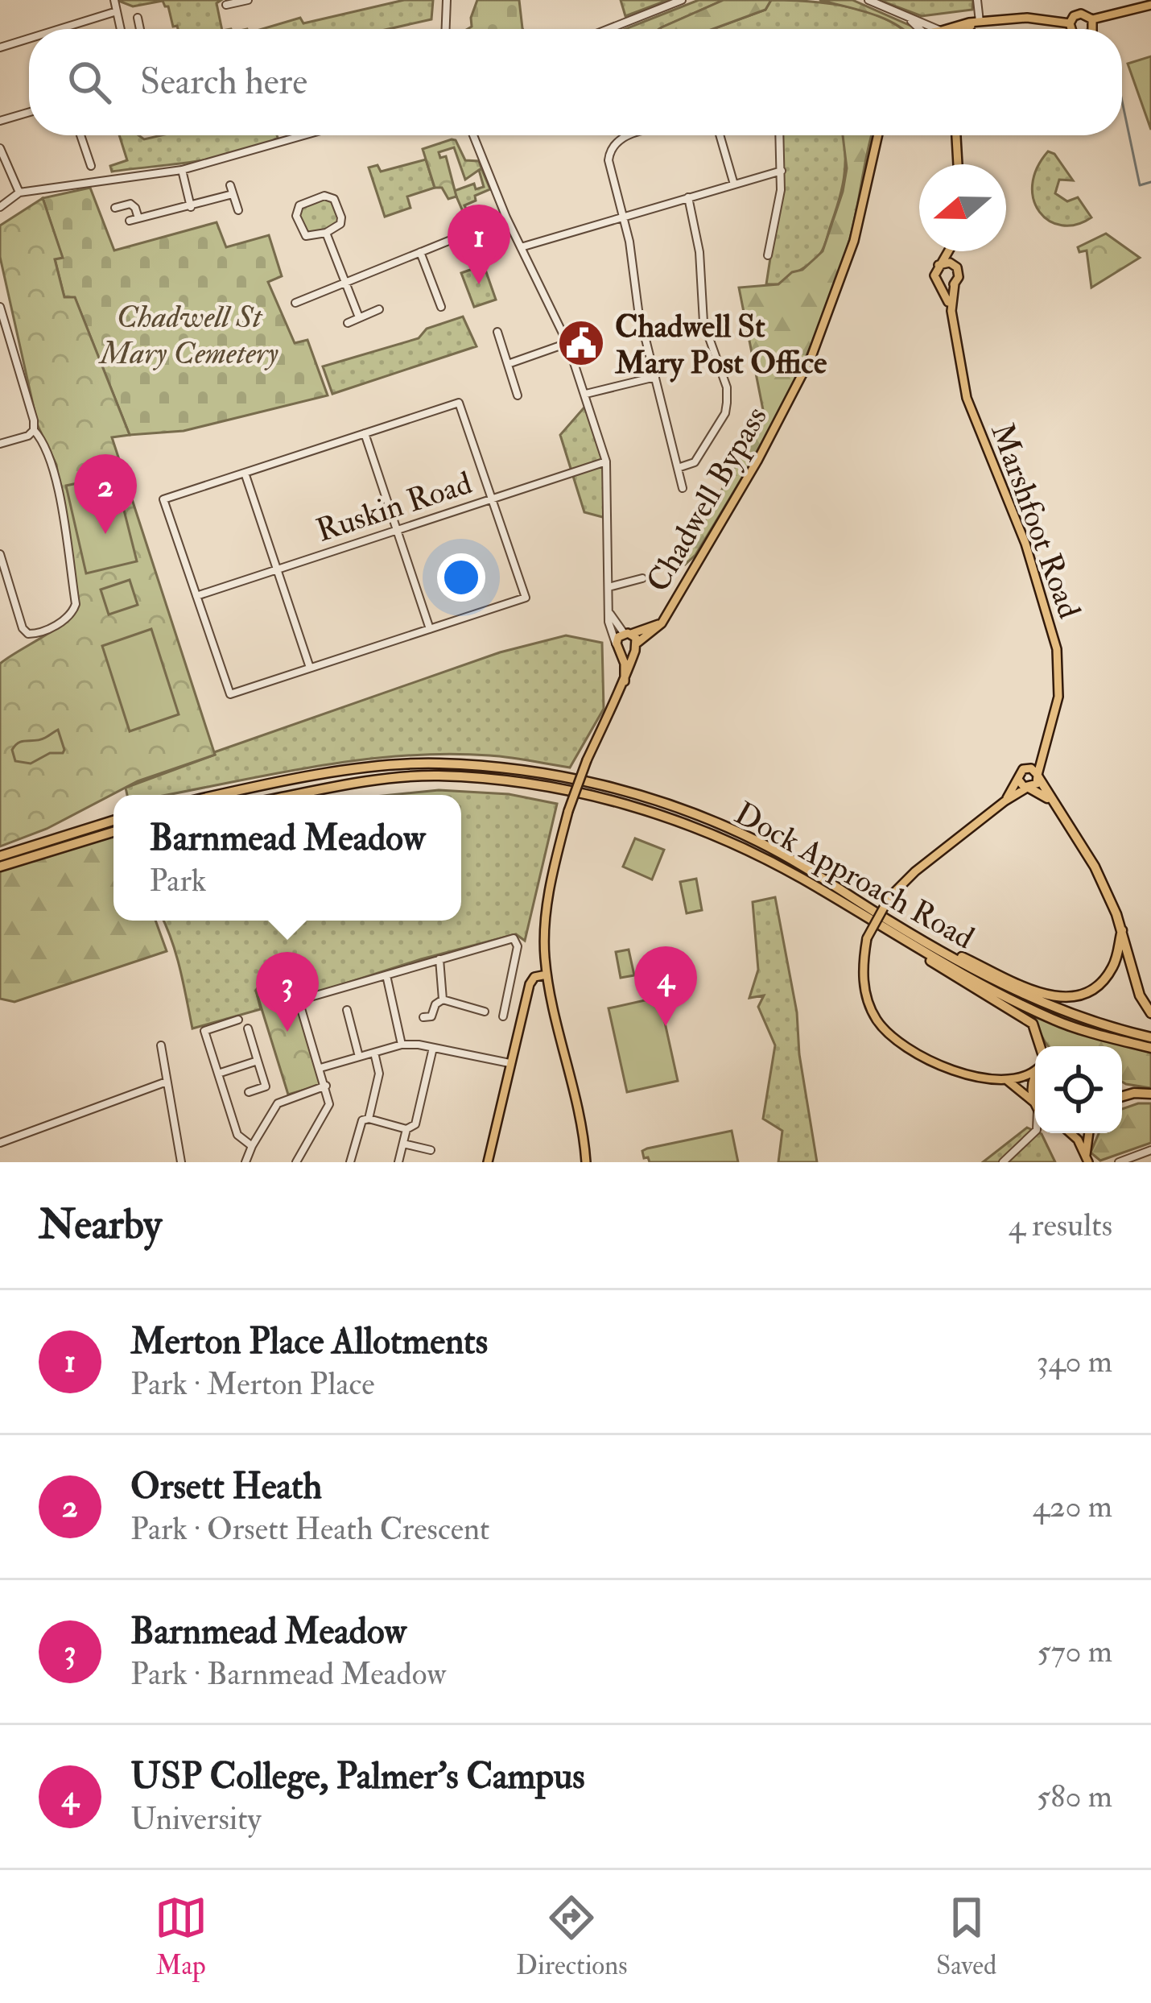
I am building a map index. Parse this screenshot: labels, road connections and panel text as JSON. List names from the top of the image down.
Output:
{
  "streets": {
    "highway": ["Dock Approach Road"],
    "main road": ["Chadwell Bypass", "Marshfoot Road"],
    "street": ["Ruskin Road"]
  },
  "parks": ["Chadwell St Mary Cemetery"],
  "places": {
    "public building": ["Chadwell St Mary Post Office"]
  },
  "north": "left",
  "page": {
    "search": "Search here",
    "pins": [
      "1",
      "2",
      "4",
      "3"
    ],
    "popup": ["Barnmead Meadow", "Park"],
    "heading": ["Nearby", "4 results"],
    "list": [
      {
        "mark": "1",
        "name": "Merton Place Allotments",
        "note": "Park · Merton Place",
        "value": "340 m"
      },
      {
        "mark": "2",
        "name": "Orsett Heath",
        "note": "Park · Orsett Heath Crescent",
        "value": "420 m"
      },
      {
        "mark": "3",
        "name": "Barnmead Meadow",
        "note": "Park · Barnmead Meadow",
        "value": "570 m"
      },
      {
        "mark": "4",
        "name": "USP College, Palmer's Campus",
        "note": "University",
        "value": "580 m"
      }
    ],
    "nav": ["Map", "Directions", "Saved"]
  }
}
